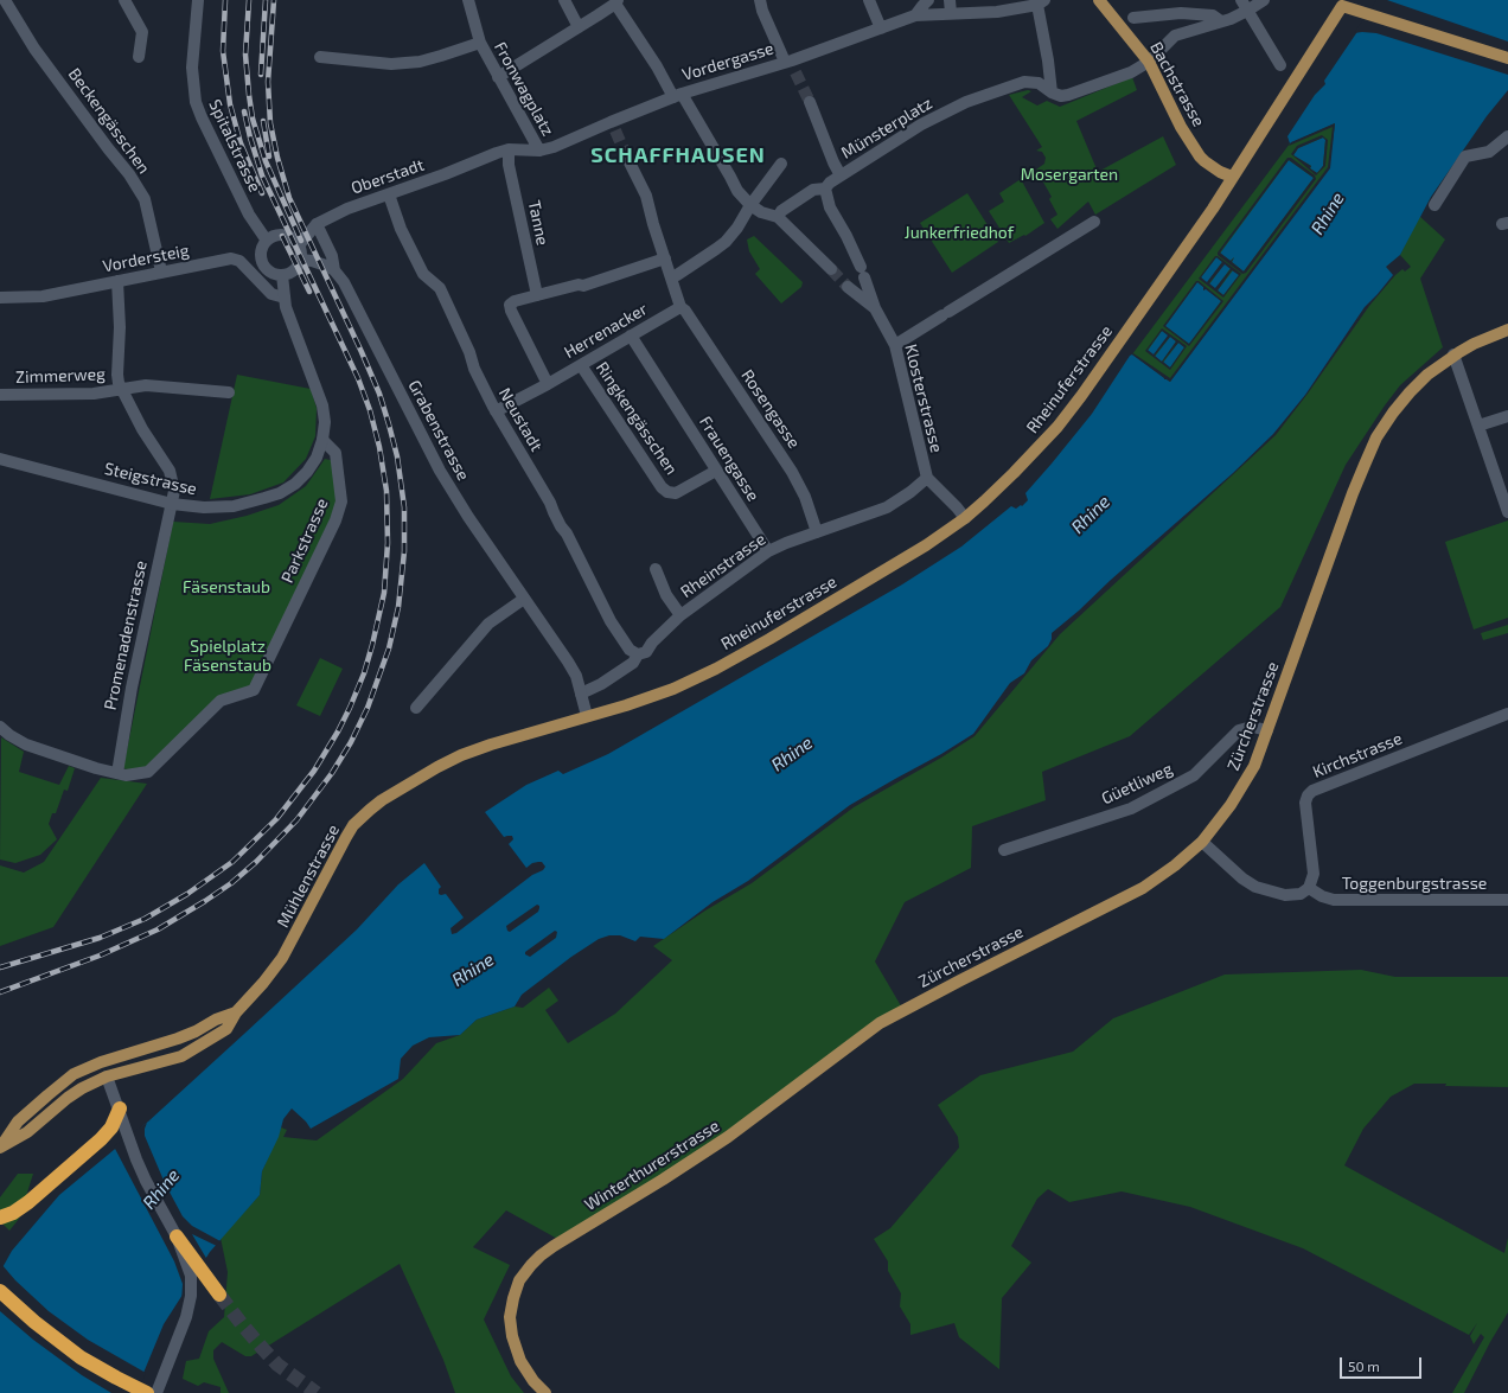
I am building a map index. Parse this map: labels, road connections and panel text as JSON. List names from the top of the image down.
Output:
{
  "streets": {
    "main road": [
      "Bachstrasse",
      "Rheinuferstrasse",
      "Zürcherstrasse",
      "Mühlenstrasse",
      "Winterthurerstrasse"
    ],
    "street": [
      "Vordergasse",
      "Fronwagplatz",
      "Beckengässchen",
      "Münsterplatz",
      "Spitalstrasse",
      "Oberstadt",
      "Tanne",
      "Vordersteig",
      "Herrenacker",
      "Zimmerweg",
      "Klosterstrasse",
      "Rosengasse",
      "Ringkengässchen",
      "Neustadt",
      "Grabenstrasse",
      "Frauengasse",
      "Steigstrasse",
      "Parkstrasse",
      "Rheinstrasse",
      "Promenadenstrasse",
      "Kirchstrasse",
      "Güetliweg",
      "Toggenburgstrasse"
    ]
  },
  "crossings": [
    ["Vordergasse", "Fronwagplatz"],
    ["Bachstrasse", "Rheinuferstrasse"],
    ["Fronwagplatz", "Oberstadt"],
    ["Fronwagplatz", "Tanne"],
    ["Beckengässchen", "Vordersteig"],
    ["Münsterplatz", "Klosterstrasse"],
    ["Spitalstrasse", "Oberstadt"],
    ["Spitalstrasse", "Steigstrasse"],
    ["Oberstadt", "Neustadt"],
    ["Oberstadt", "Grabenstrasse"],
    ["Oberstadt", "Steigstrasse"],
    ["Vordersteig", "Steigstrasse"],
    ["Vordersteig", "Promenadenstrasse"],
    ["Herrenacker", "Rosengasse"],
    ["Herrenacker", "Ringkengässchen"],
    ["Herrenacker", "Neustadt"],
    ["Herrenacker", "Frauengasse"],
    ["Zimmerweg", "Promenadenstrasse"],
    ["Rheinuferstrasse", "Klosterstrasse"],
    ["Rheinuferstrasse", "Grabenstrasse"],
    ["Rheinuferstrasse", "Mühlenstrasse"],
    ["Klosterstrasse", "Rheinstrasse"],
    ["Rosengasse", "Rheinstrasse"],
    ["Ringkengässchen", "Frauengasse"],
    ["Neustadt", "Rheinstrasse"],
    ["Grabenstrasse", "Rheinstrasse"],
    ["Grabenstrasse", "Mühlenstrasse"],
    ["Frauengasse", "Rheinstrasse"],
    ["Steigstrasse", "Parkstrasse"],
    ["Steigstrasse", "Promenadenstrasse"],
    ["Parkstrasse", "Promenadenstrasse"],
    ["Zürcherstrasse", "Güetliweg"],
    ["Zürcherstrasse", "Winterthurerstrasse"],
    ["Kirchstrasse", "Toggenburgstrasse"]
  ],
  "districts": ["SCHAFFHAUSEN"],
  "water": ["Rhine"],
  "parks": [
    "Mosergarten",
    "Junkerfriedhof",
    "Fäsenstaub",
    "Spielplatz Fäsenstaub"
  ],
  "scale_bar": "50 m"
}
